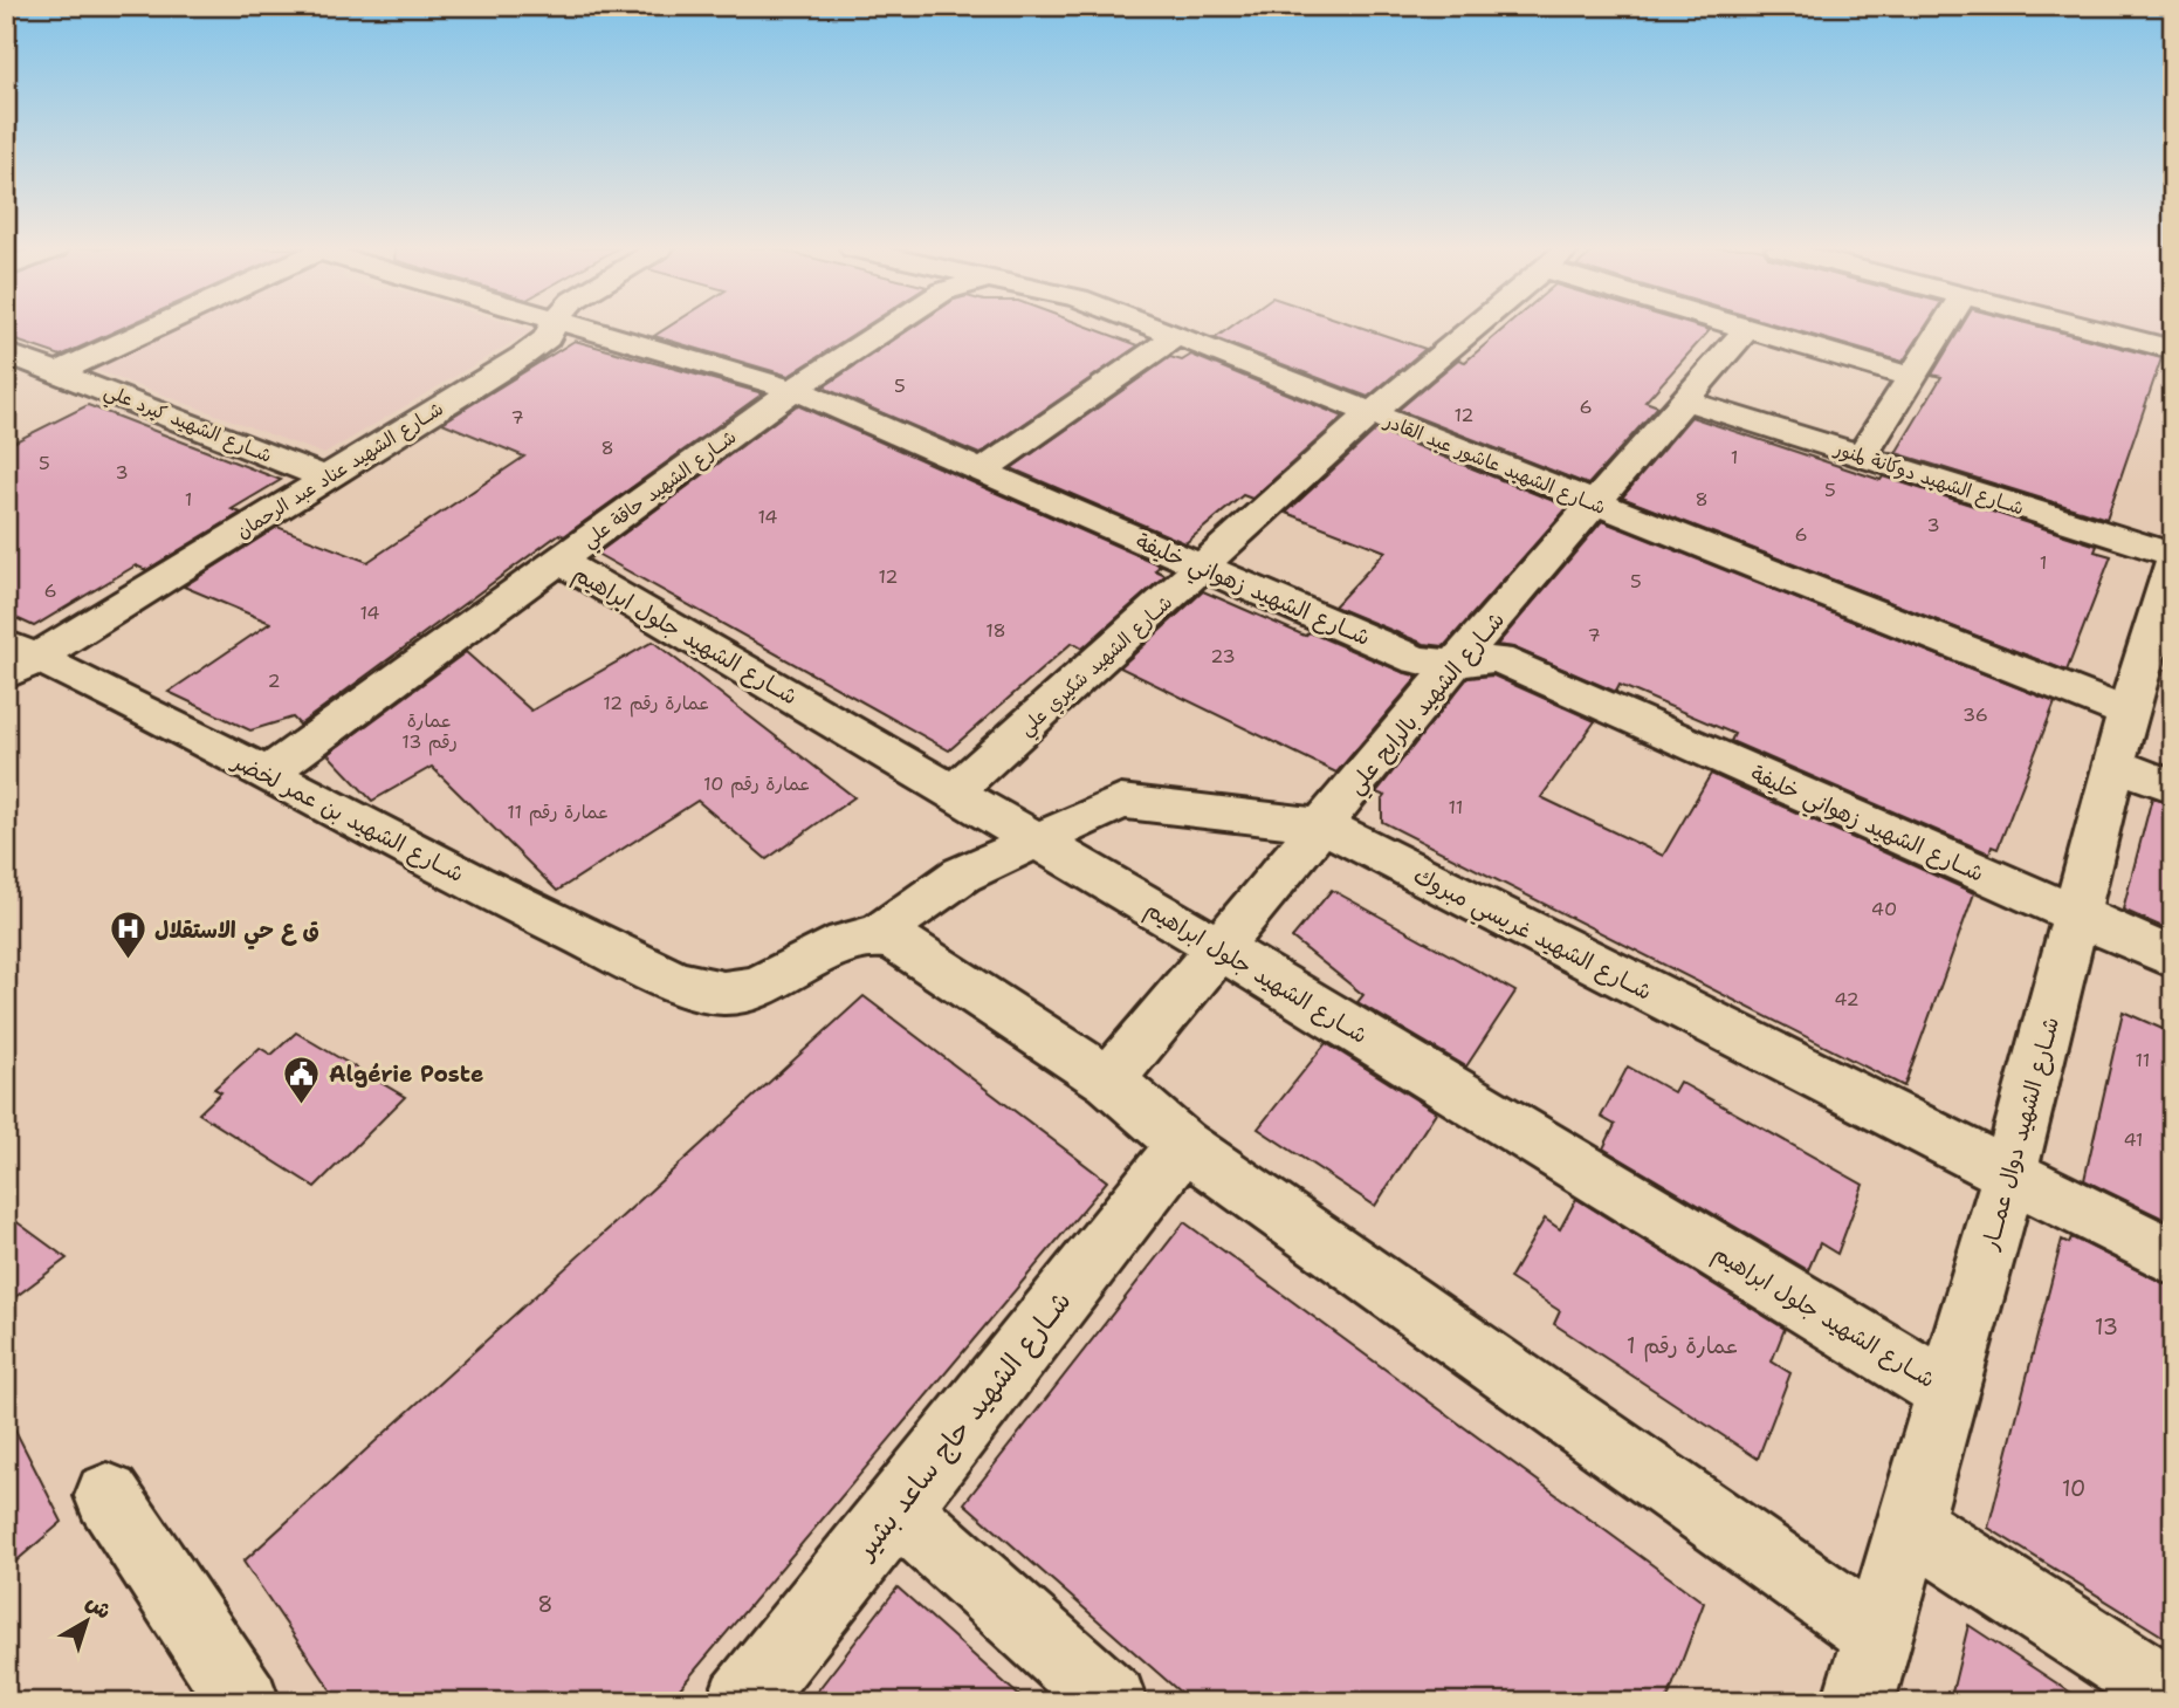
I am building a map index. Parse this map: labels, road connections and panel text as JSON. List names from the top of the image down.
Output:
{
  "streets": {
    "street": [
      "شــارع الشهيد كيرد علي",
      "شــارع الشهيد عاشور عبد القادر",
      "شــارع الشهيد عناد عبد الرحمان",
      "شــارع الشهيد دوكانة لمنور",
      "شــارع الشهيد حاقة علي",
      "شــارع الشهيد زهواني خليفة",
      "شــارع الشهيد جلول ابراهيم",
      "شــارع الشهيد شكيري علي",
      "شــارع الشهيد بالرابح علي",
      "شــارع الشهيد بن عمر لخضر",
      "شــارع الشهيد غريسي مبروك",
      "شــارع الشهيد دوال عمـــار",
      "شــارع الشهيد حاج ساعد بشير"
    ]
  },
  "crossings": [
    ["شــارع الشهيد كيرد علي", "شــارع الشهيد عناد عبد الرحمان"],
    ["شــارع الشهيد عاشور عبد القادر", "شــارع الشهيد شكيري علي"],
    ["شــارع الشهيد عاشور عبد القادر", "شــارع الشهيد بالرابح علي"],
    ["شــارع الشهيد عاشور عبد القادر", "شــارع الشهيد دوال عمـــار"],
    ["شــارع الشهيد عناد عبد الرحمان", "شــارع الشهيد بن عمر لخضر"],
    ["شــارع الشهيد دوكانة لمنور", "شــارع الشهيد بالرابح علي"],
    ["شــارع الشهيد حاقة علي", "شــارع الشهيد زهواني خليفة"],
    ["شــارع الشهيد حاقة علي", "شــارع الشهيد جلول ابراهيم"],
    ["شــارع الشهيد حاقة علي", "شــارع الشهيد بن عمر لخضر"],
    ["شــارع الشهيد زهواني خليفة", "شــارع الشهيد شكيري علي"],
    ["شــارع الشهيد زهواني خليفة", "شــارع الشهيد بالرابح علي"],
    ["شــارع الشهيد زهواني خليفة", "شــارع الشهيد دوال عمـــار"],
    ["شــارع الشهيد جلول ابراهيم", "شــارع الشهيد شكيري علي"],
    ["شــارع الشهيد جلول ابراهيم", "شــارع الشهيد بالرابح علي"],
    ["شــارع الشهيد جلول ابراهيم", "شــارع الشهيد غريسي مبروك"],
    ["شــارع الشهيد جلول ابراهيم", "شــارع الشهيد دوال عمـــار"],
    ["شــارع الشهيد بالرابح علي", "شــارع الشهيد غريسي مبروك"],
    ["شــارع الشهيد بن عمر لخضر", "شــارع الشهيد غريسي مبروك"],
    ["شــارع الشهيد غريسي مبروك", "شــارع الشهيد دوال عمـــار"]
  ],
  "places": {
    "hospital": ["ق ع حي الاستقلال"],
    "public building": ["Algérie Poste"]
  },
  "house_numbers": [
    "5",
    "6",
    "12",
    "7",
    "8",
    "1",
    "5",
    "3",
    "5",
    "1",
    "8",
    "14",
    "3",
    "6",
    "1",
    "12",
    "5",
    "6",
    "14",
    "18",
    "7",
    "23",
    "2",
    "عمارة رقم 12",
    "36",
    "عمارة رقم 13",
    "عمارة رقم 10",
    "11",
    "عمارة رقم 11",
    "40",
    "42",
    "11",
    "41",
    "13",
    "عمارة رقم 1",
    "10",
    "8"
  ],
  "north": "top right"
}
